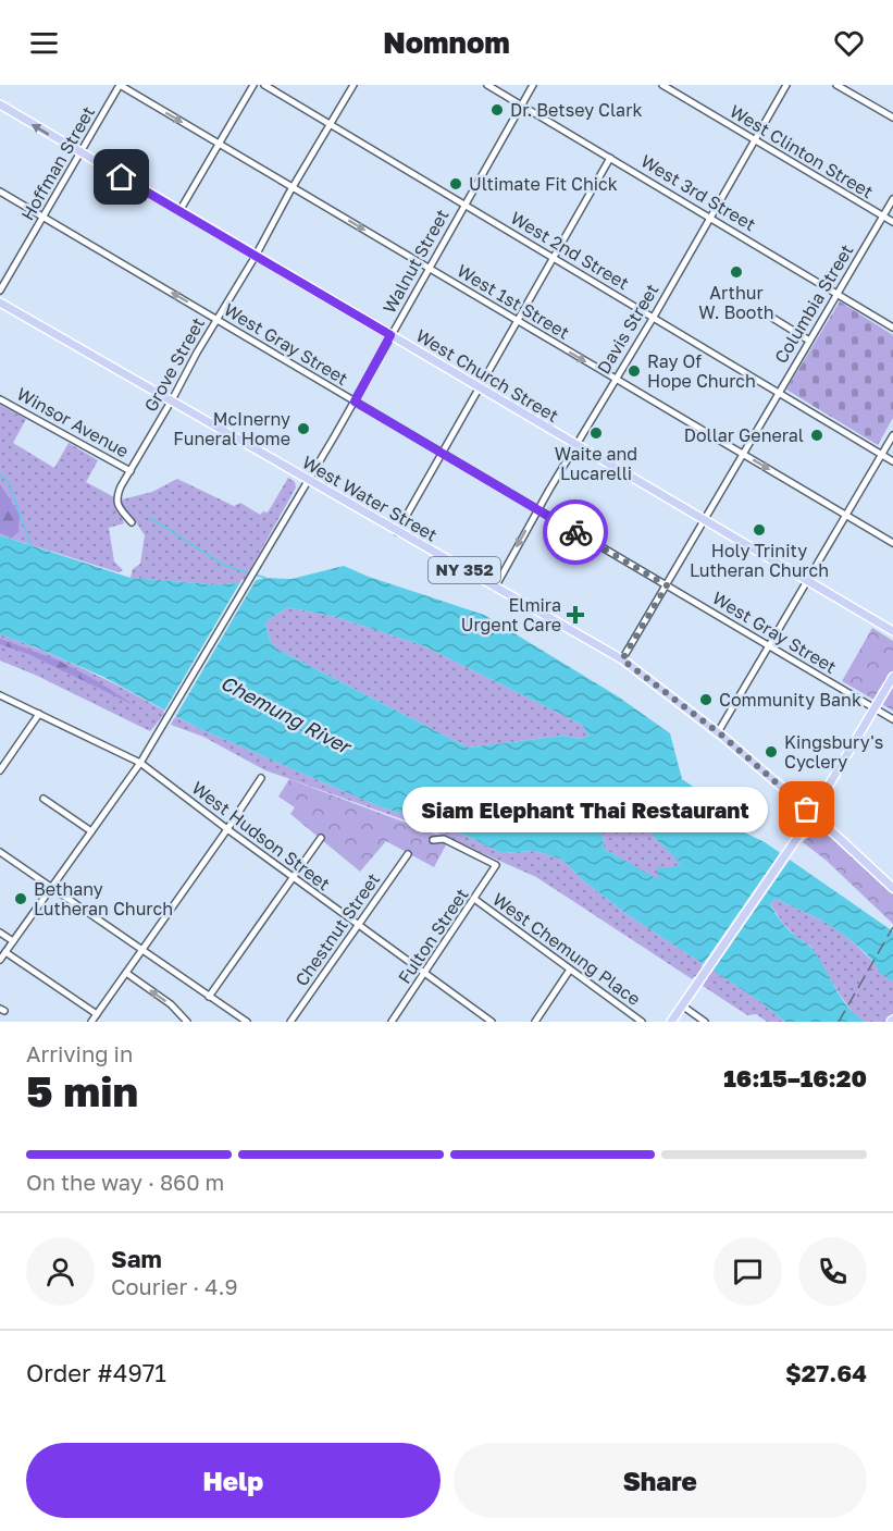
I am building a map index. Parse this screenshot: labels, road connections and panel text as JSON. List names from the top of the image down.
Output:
{
  "streets": {
    "main road": ["West Church Street", "West Water Street", "NY 352"],
    "street": [
      "West Clinton Street",
      "Hoffman Street",
      "West 3rd Street",
      "West 2nd Street",
      "Walnut Street",
      "West 1st Street",
      "Columbia Street",
      "Davis Street",
      "West Gray Street",
      "Grove Street",
      "Winsor Avenue",
      "West Hudson Street",
      "Chestnut Street",
      "Fulton Street",
      "West Chemung Place"
    ]
  },
  "crossings": [
    ["West Clinton Street", "Columbia Street"],
    ["West Clinton Street", "Davis Street"],
    ["Hoffman Street", "West 1st Street"],
    ["Hoffman Street", "West Gray Street"],
    ["Hoffman Street", "West Church Street"],
    ["West 3rd Street", "Walnut Street"],
    ["West 3rd Street", "Columbia Street"],
    ["West 3rd Street", "Davis Street"],
    ["West 2nd Street", "Walnut Street"],
    ["West 2nd Street", "Columbia Street"],
    ["West 2nd Street", "Davis Street"],
    ["West 2nd Street", "Grove Street"],
    ["Walnut Street", "West 1st Street"],
    ["Walnut Street", "West Gray Street"],
    ["Walnut Street", "West Church Street"],
    ["Walnut Street", "West Water Street"],
    ["Walnut Street", "West Hudson Street"],
    ["West 1st Street", "Columbia Street"],
    ["West 1st Street", "Davis Street"],
    ["West 1st Street", "Grove Street"],
    ["Columbia Street", "West Gray Street"],
    ["Columbia Street", "West Church Street"],
    ["Columbia Street", "West Water Street"],
    ["Davis Street", "West Gray Street"],
    ["Davis Street", "West Church Street"],
    ["Davis Street", "West Water Street"],
    ["West Gray Street", "Grove Street"],
    ["Grove Street", "West Church Street"],
    ["Grove Street", "Winsor Avenue"],
    ["Grove Street", "West Water Street"],
    ["West Hudson Street", "Chestnut Street"],
    ["West Hudson Street", "Fulton Street"],
    ["Fulton Street", "West Chemung Place"]
  ],
  "one_way": ["West 1st Street"],
  "water": ["Chemung River"],
  "places": {
    "other": [
      "Dr. Betsey Clark",
      "Ultimate Fit Chick",
      "Arthur W. Booth",
      "Ray Of Hope Church",
      "McInerny Funeral Home",
      "Waite and Lucarelli",
      "Dollar General",
      "Holy Trinity Lutheran Church",
      "Community Bank",
      "Kingsbury's Cyclery",
      "Siam Elephant Thai Restaurant",
      "Bethany Lutheran Church"
    ],
    "health": ["Elmira Urgent Care"]
  },
  "page": {
    "header": "Nomnom",
    "bubble": "Siam Elephant Thai Restaurant",
    "heading": ["5 min", "Arriving in", "16:15–16:20"],
    "panel": [
      "Sam",
      "Courier · 4.9",
      "Order #4971",
      "$27.64"
    ],
    "bar": "On the way · 860 m",
    "buttons": ["Help", "Share"]
  }
}
